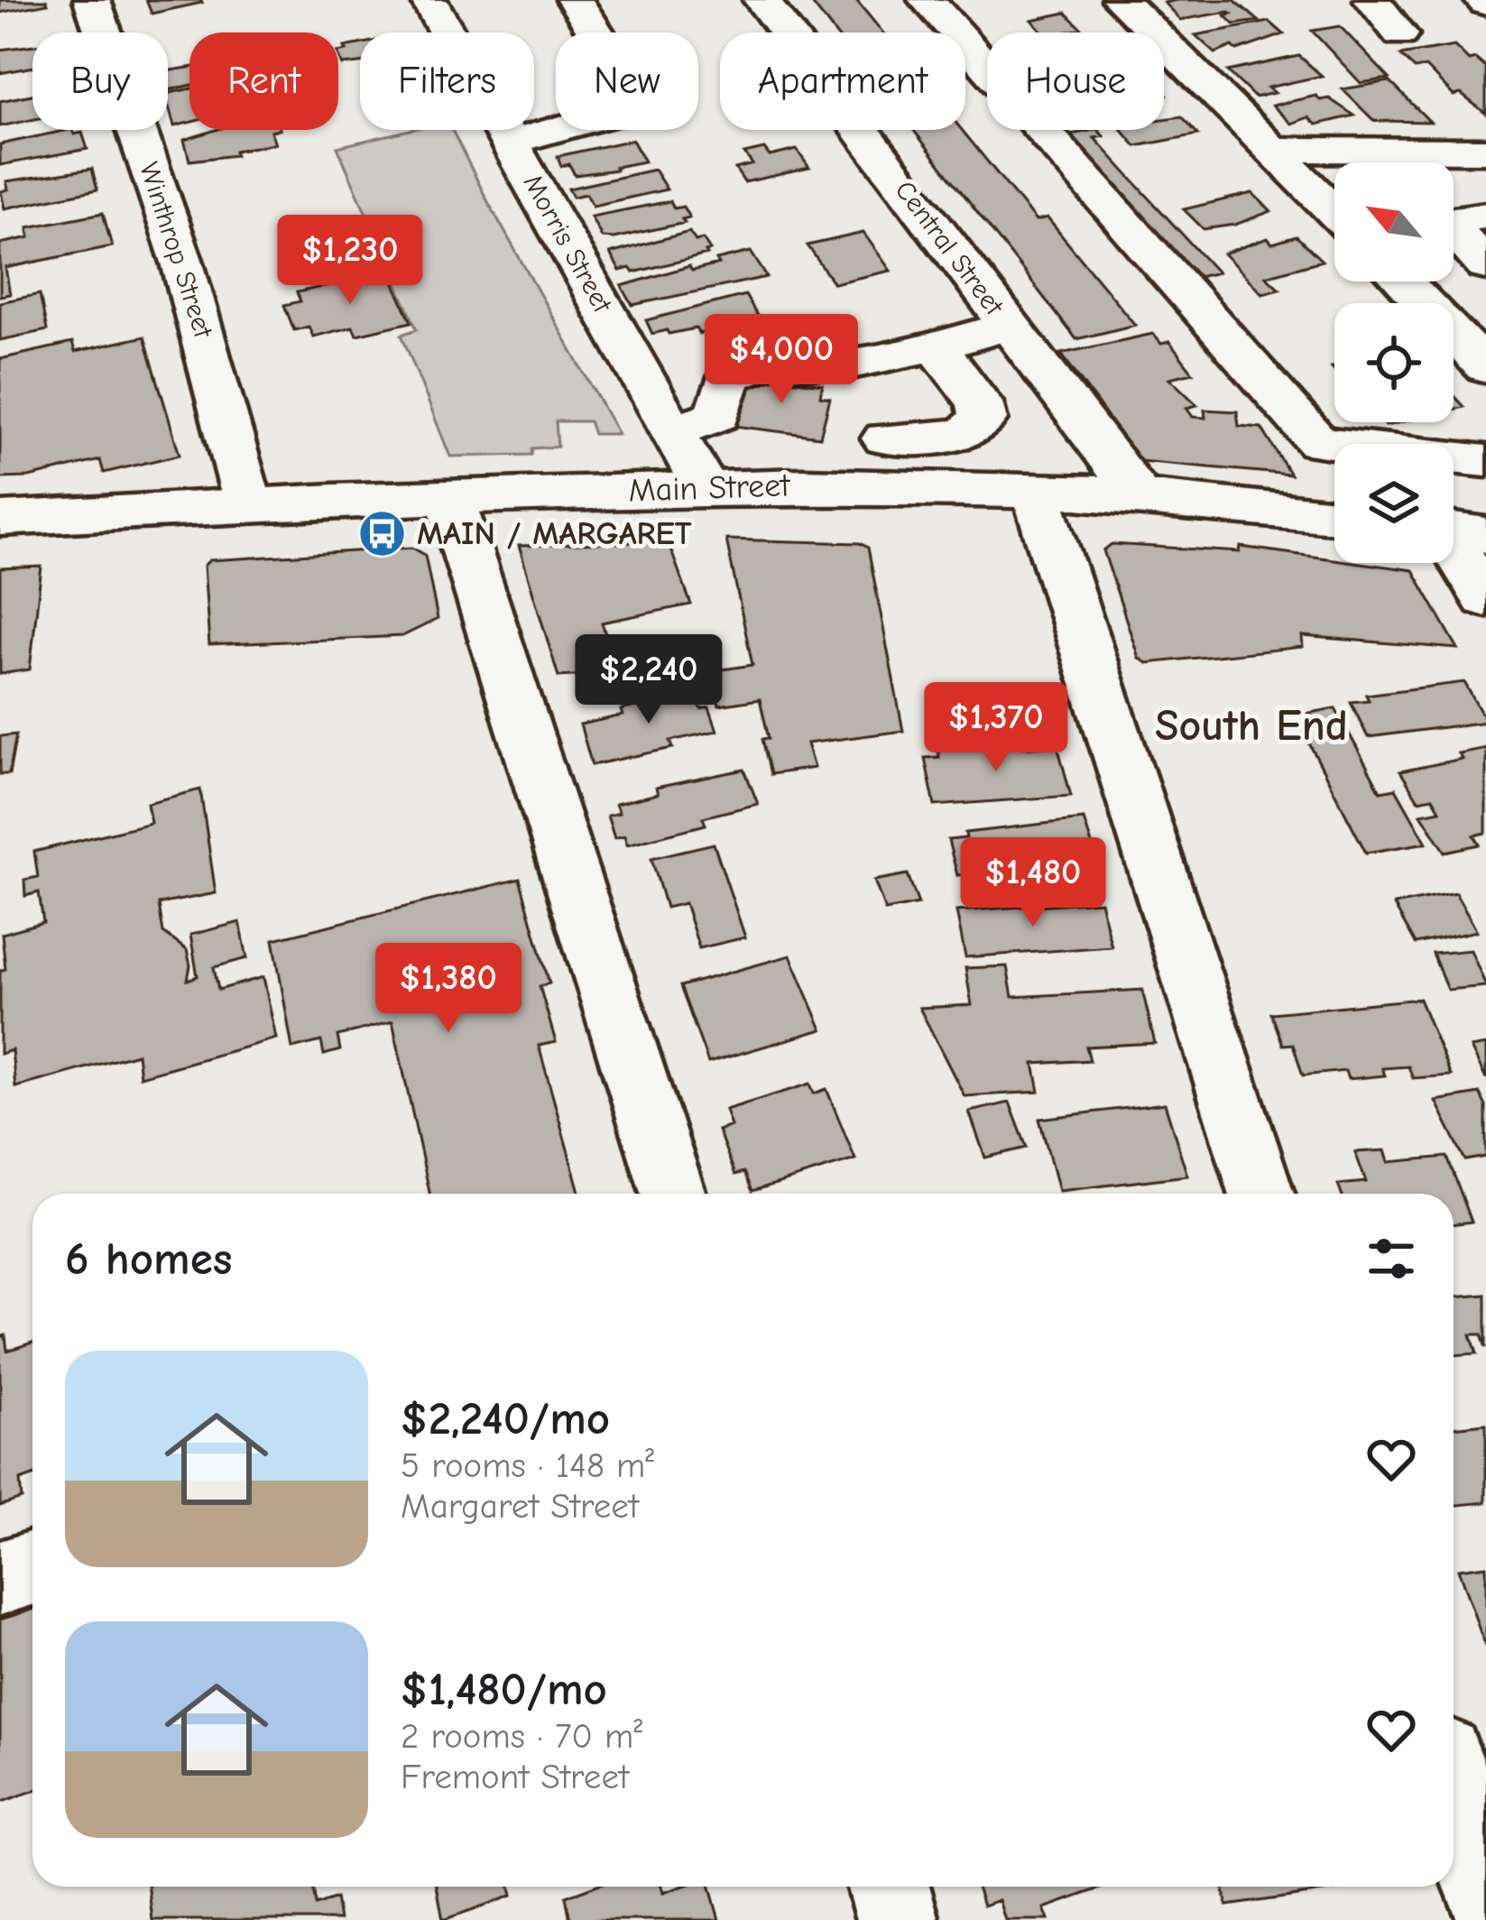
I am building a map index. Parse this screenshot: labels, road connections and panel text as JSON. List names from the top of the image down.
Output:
{
  "streets": {
    "street": [
      "Morris Street",
      "Central Street",
      "Winthrop Street",
      "Main Street"
    ]
  },
  "crossings": [
    ["Morris Street", "Main Street"],
    ["Central Street", "Main Street"],
    ["Winthrop Street", "Main Street"]
  ],
  "districts": ["South End"],
  "places": {
    "bus stop": ["MAIN / MARGARET"]
  },
  "north": "top left",
  "page": {
    "chip": [
      "Buy",
      "Rent",
      "Filters",
      "New",
      "Apartment",
      "House"
    ],
    "price": [
      "$1,230",
      "$4,000",
      "$2,240",
      "$1,370",
      "$1,480",
      "$1,380"
    ],
    "heading": "6 homes",
    "list": [
      {
        "name": "$2,240/mo",
        "note": "5 rooms · 148 m² · Margaret Street"
      },
      {
        "name": "$1,480/mo",
        "note": "2 rooms · 70 m² · Fremont Street"
      }
    ]
  }
}
